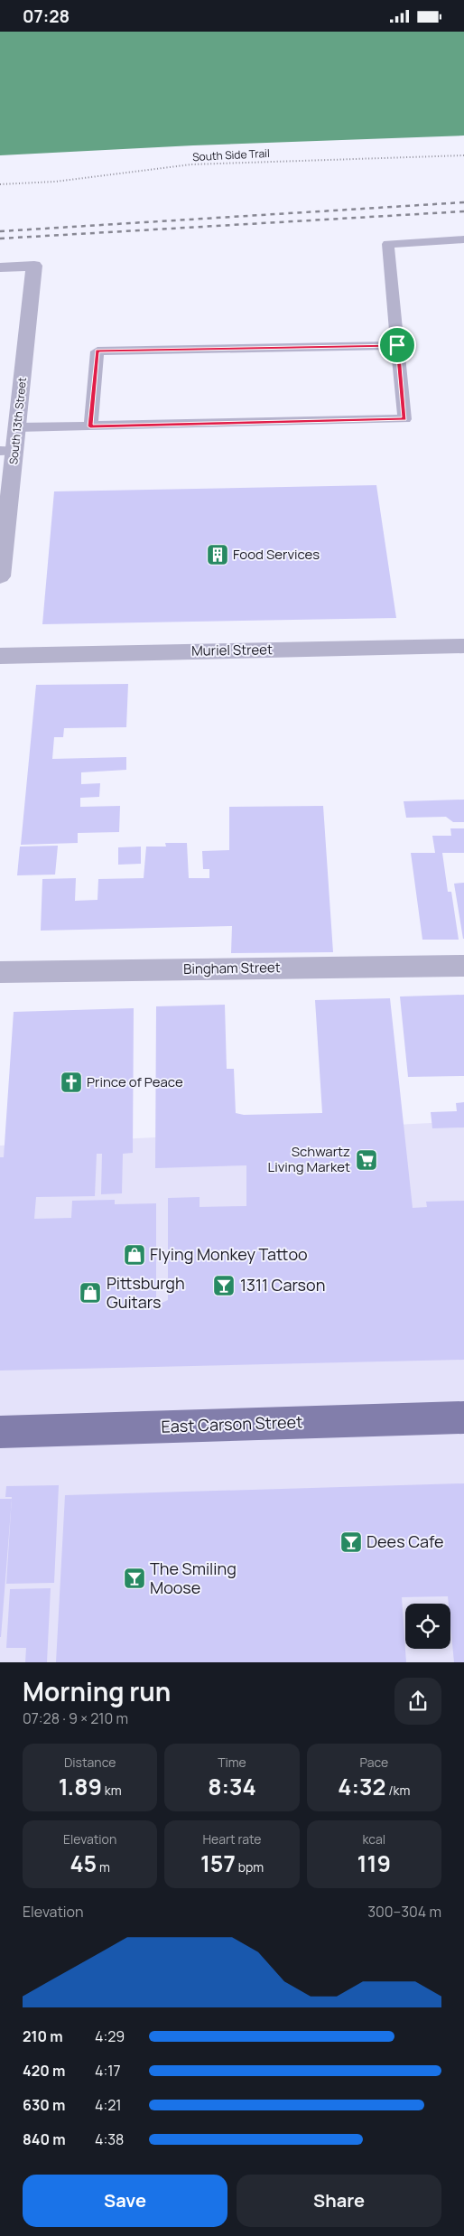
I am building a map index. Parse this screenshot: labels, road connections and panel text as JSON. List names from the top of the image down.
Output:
{
  "streets": {
    "main road": ["East Carson Street"],
    "street": ["South 13th Street", "Muriel Street", "Bingham Street"],
    "path": ["South Side Trail"]
  },
  "places": {
    "building": ["Food Services"],
    "church": ["Prince of Peace"],
    "supermarket": ["Schwartz Living Market"],
    "shop": ["Flying Monkey Tattoo", "Pittsburgh Guitars"],
    "bar": ["1311 Carson", "Dees Cafe", "The Smiling Moose"]
  },
  "page": {
    "status": "07:28",
    "heading": ["Morning run", "07:28 · 9 × 210 m"],
    "stats": [
      ["Distance", "1.89 km"],
      ["Time", "8:34"],
      ["Pace", "4:32 /km"],
      ["Elevation", "45 m"],
      ["Heart rate", "157 bpm"],
      ["kcal", "119"]
    ],
    "chart": ["Elevation", "300–304 m"],
    "list": [
      {
        "name": "210 m",
        "note": "4:29"
      },
      {
        "name": "420 m",
        "note": "4:17"
      },
      {
        "name": "630 m",
        "note": "4:21"
      },
      {
        "name": "840 m",
        "note": "4:38"
      }
    ],
    "buttons": ["Save", "Share"]
  }
}
